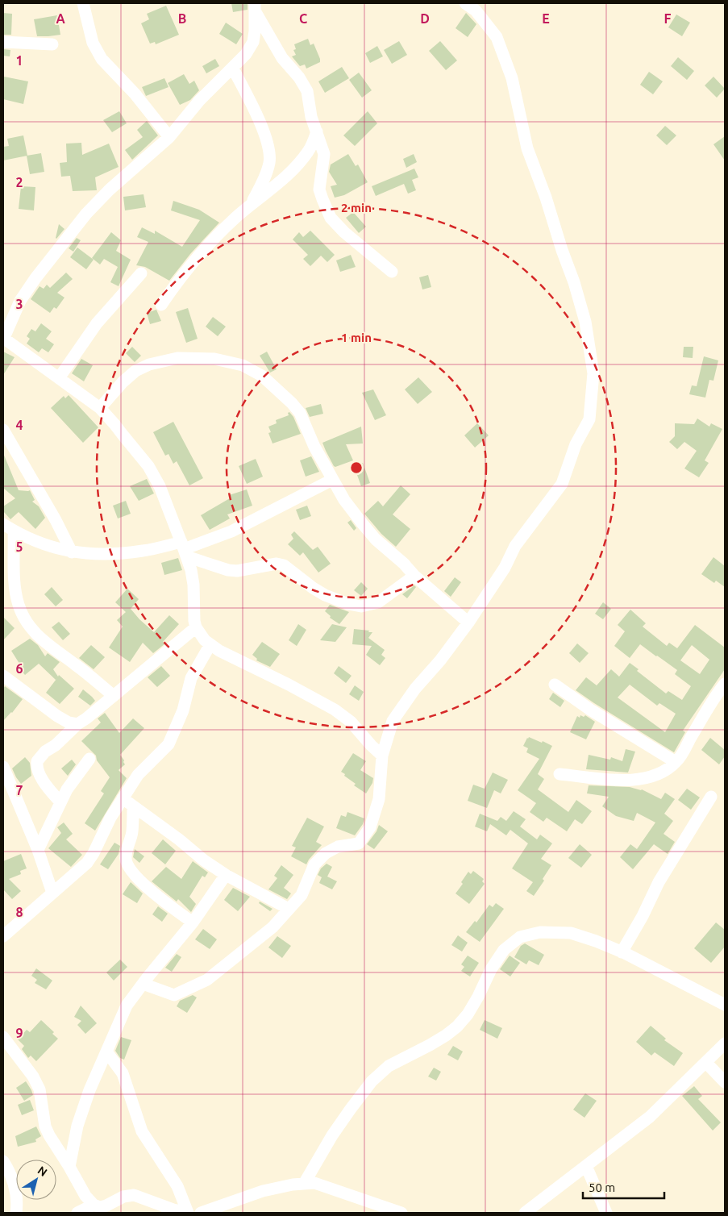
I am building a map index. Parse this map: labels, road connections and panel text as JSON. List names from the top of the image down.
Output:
{
  "scale_bar": "50 m",
  "north": "top right",
  "grid": {
    "columns": [
      "A",
      "B",
      "C",
      "D",
      "E",
      "F"
    ],
    "rows": [
      "1",
      "2",
      "3",
      "4",
      "5",
      "6",
      "7",
      "8",
      "9"
    ]
  },
  "rings": ["2 min", "1 min"]
}
